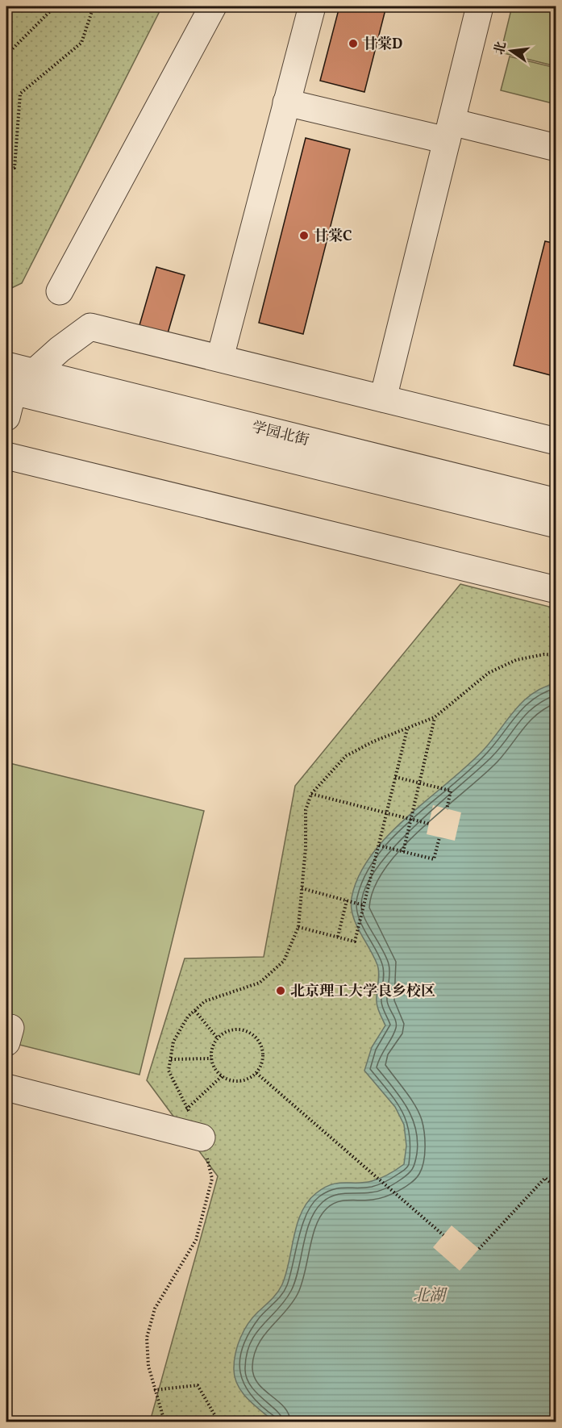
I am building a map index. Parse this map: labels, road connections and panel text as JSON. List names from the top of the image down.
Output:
{
  "streets": {
    "street": ["学园北街"]
  },
  "water": ["北湖"],
  "places": ["甘棠D", "甘棠C", "北京理工大学良乡校区"],
  "north": "left"
}
